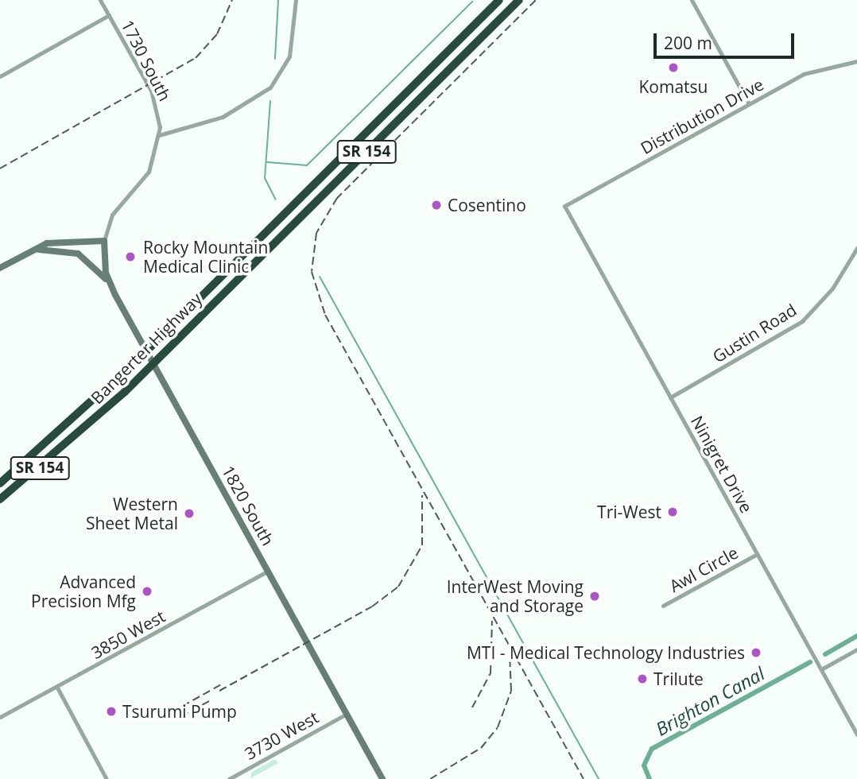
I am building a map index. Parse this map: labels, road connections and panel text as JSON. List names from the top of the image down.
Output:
{
  "streets": {
    "highway": ["SR 154", "Bangerter Highway"],
    "street": [
      "1730 South",
      "Distribution Drive",
      "Gustin Road",
      "Ninigret Drive",
      "1820 South",
      "Awl Circle",
      "3850 West",
      "3730 West"
    ]
  },
  "crossings": [
    ["Distribution Drive", "Ninigret Drive"],
    ["Gustin Road", "Ninigret Drive"],
    ["Bangerter Highway", "1820 South"],
    ["Ninigret Drive", "Awl Circle"],
    ["1820 South", "3850 West"],
    ["1820 South", "3730 West"]
  ],
  "water": ["Brighton Canal"],
  "places": [
    "Komatsu",
    "Cosentino",
    "Rocky Mountain Medical Clinic",
    "Tri-West",
    "Western Sheet Metal",
    "Advanced Precision Mfg",
    "InterWest Moving and Storage",
    "MTI - Medical Technology Industries",
    "Trilute",
    "Tsurumi Pump"
  ],
  "scale_bar": "200 m"
}
